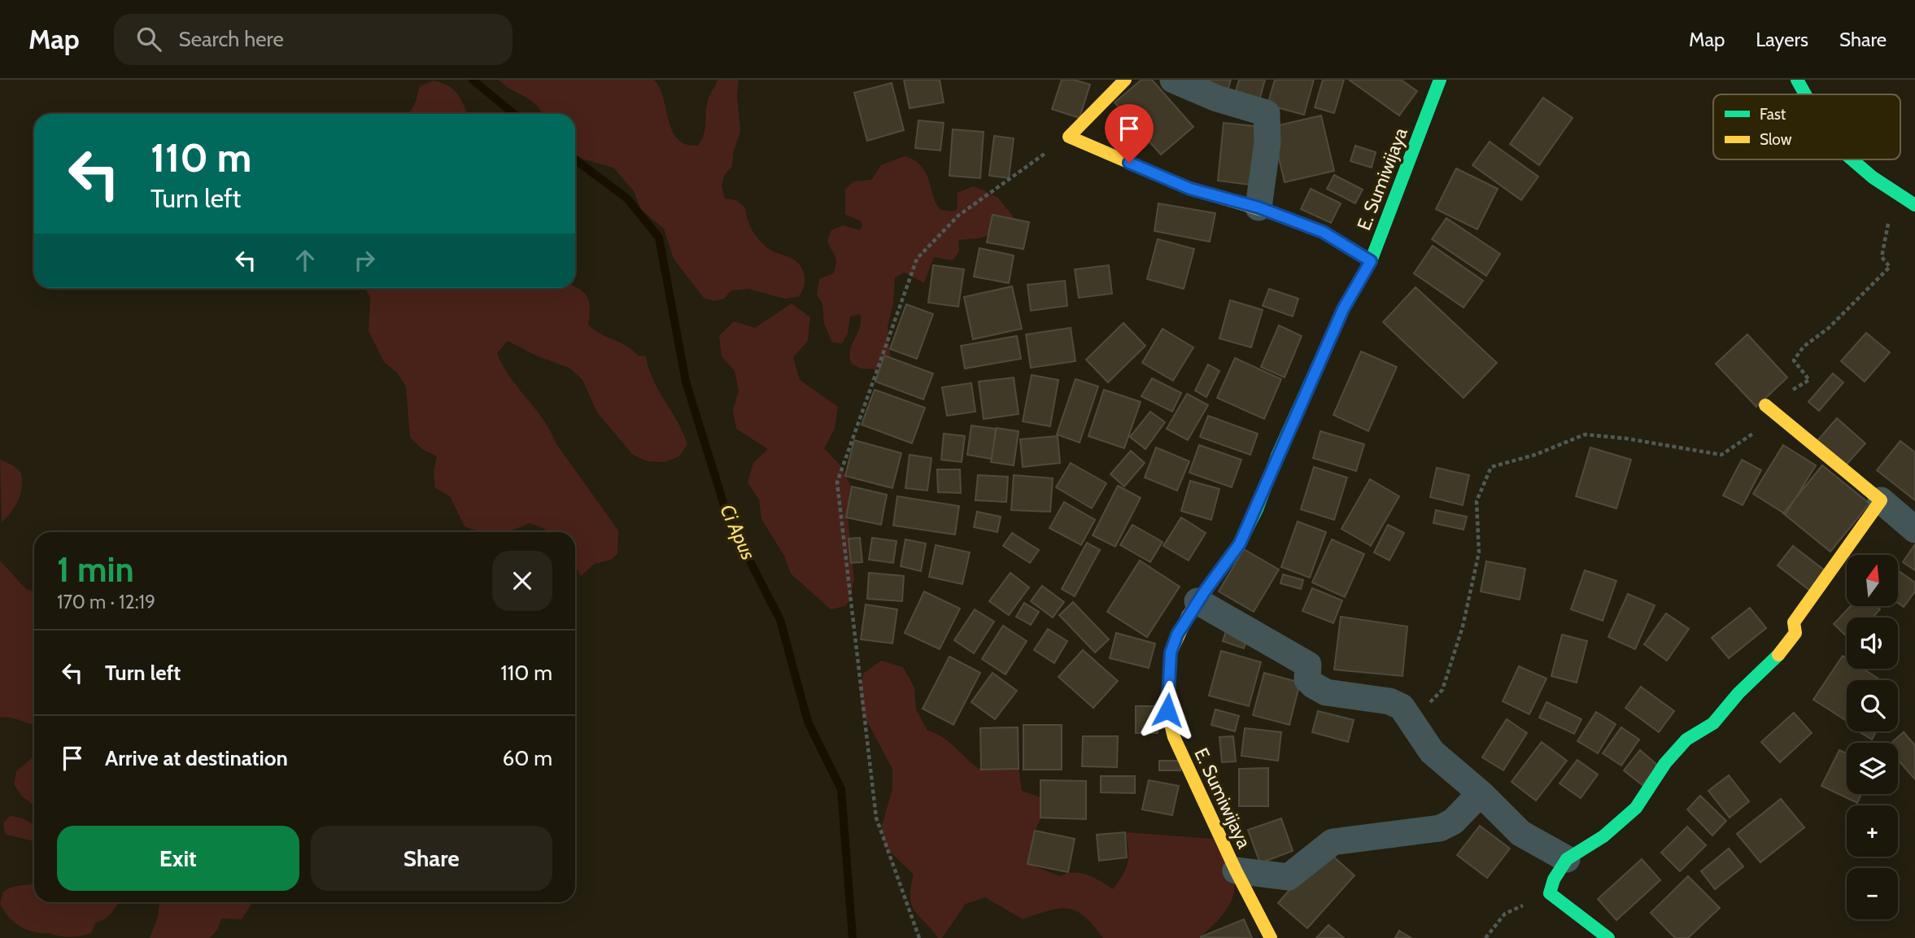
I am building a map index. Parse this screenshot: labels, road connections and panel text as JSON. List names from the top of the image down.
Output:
{
  "streets": {
    "street": ["E. Sumiwijaya"]
  },
  "water": ["Ci Apus"],
  "legend": ["Fast", "Slow"],
  "north": "top",
  "page": {
    "header": "Map",
    "search": "Search here",
    "nav": ["Map", "Layers", "Share"],
    "turn": ["110 m", "Turn left"],
    "heading": ["1 min", "170 m · 12:19"],
    "map_buttons": ["+", "−"],
    "list": [
      {
        "name": "Turn left",
        "value": "110 m"
      },
      {
        "name": "Arrive at destination",
        "value": "60 m"
      }
    ],
    "buttons": ["Exit", "Share"]
  }
}
